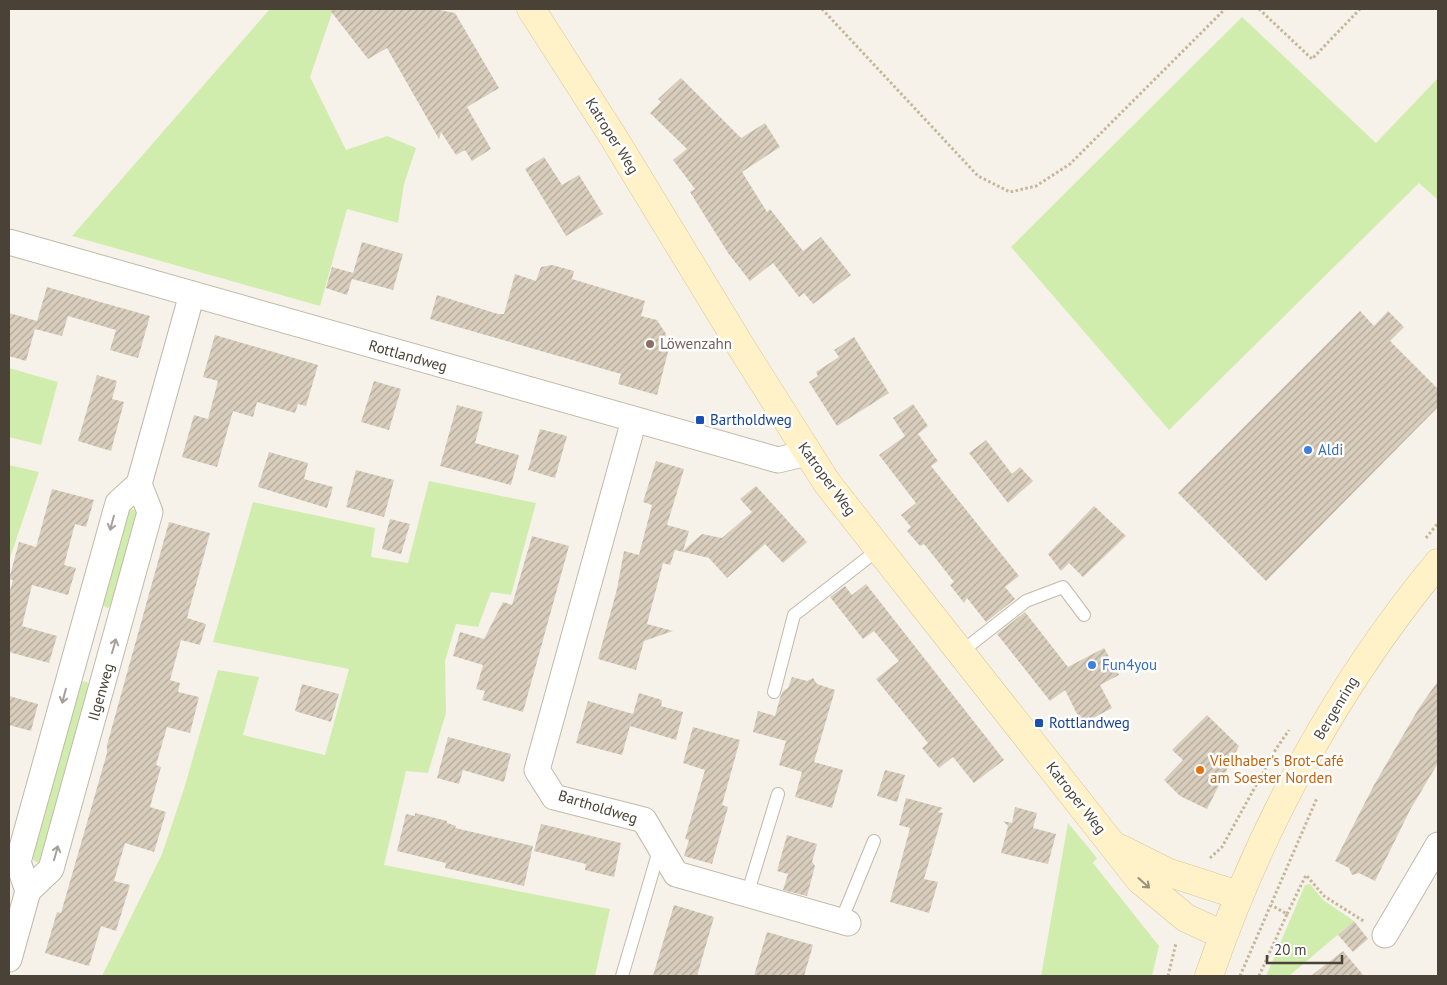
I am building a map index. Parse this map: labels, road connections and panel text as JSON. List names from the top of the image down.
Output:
{
  "streets": {
    "street": [
      "Katroper Weg",
      "Rottlandweg",
      "Ilgenweg",
      "Bergenring",
      "Bartholdweg"
    ]
  },
  "crossings": [
    ["Katroper Weg", "Rottlandweg"],
    ["Katroper Weg", "Bergenring"],
    ["Rottlandweg", "Bartholdweg"]
  ],
  "places": {
    "other": [
      "Löwenzahn",
      "Aldi",
      "Fun4you",
      "Vielhaber's Brot-Café am Soester Norden"
    ],
    "transit": ["Bartholdweg", "Rottlandweg"]
  },
  "scale_bar": "20 m"
}
